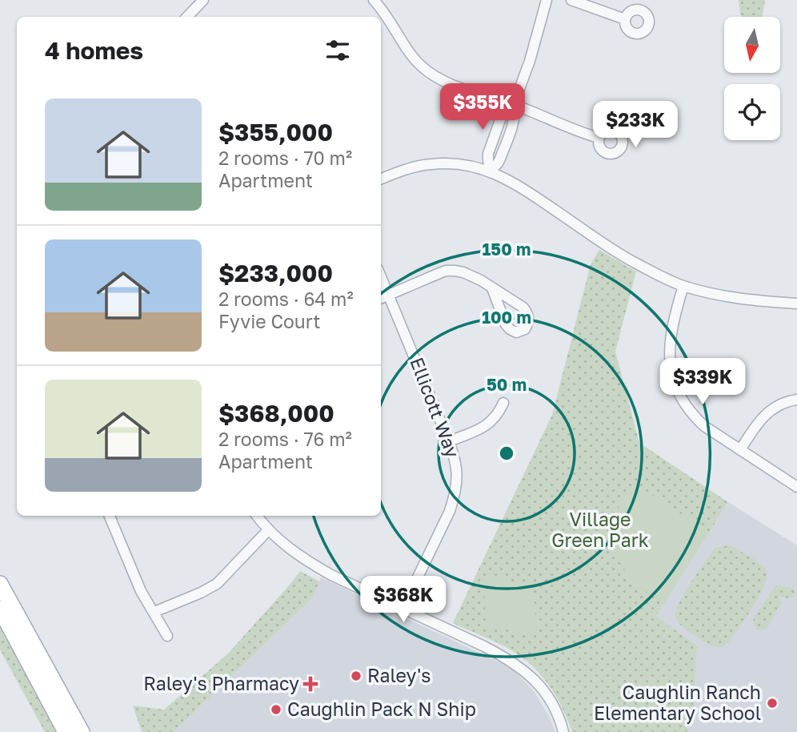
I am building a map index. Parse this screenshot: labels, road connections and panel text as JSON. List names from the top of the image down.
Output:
{
  "streets": {
    "street": ["Ellicott Way"]
  },
  "parks": ["Village Green Park"],
  "places": {
    "other": ["Raley's", "Caughlin Ranch Elementary School", "Caughlin Pack N Ship"],
    "health": ["Raley's Pharmacy"]
  },
  "north": "bottom",
  "page": {
    "heading": "4 homes",
    "price": [
      "$355K",
      "$233K",
      "$339K",
      "$368K"
    ],
    "list": [
      {
        "name": "$355,000",
        "note": "2 rooms · 70 m² · Apartment"
      },
      {
        "name": "$233,000",
        "note": "2 rooms · 64 m² · Fyvie Court"
      },
      {
        "name": "$368,000",
        "note": "2 rooms · 76 m² · Apartment"
      }
    ]
  },
  "rings": ["150 m", "100 m", "50 m"]
}
